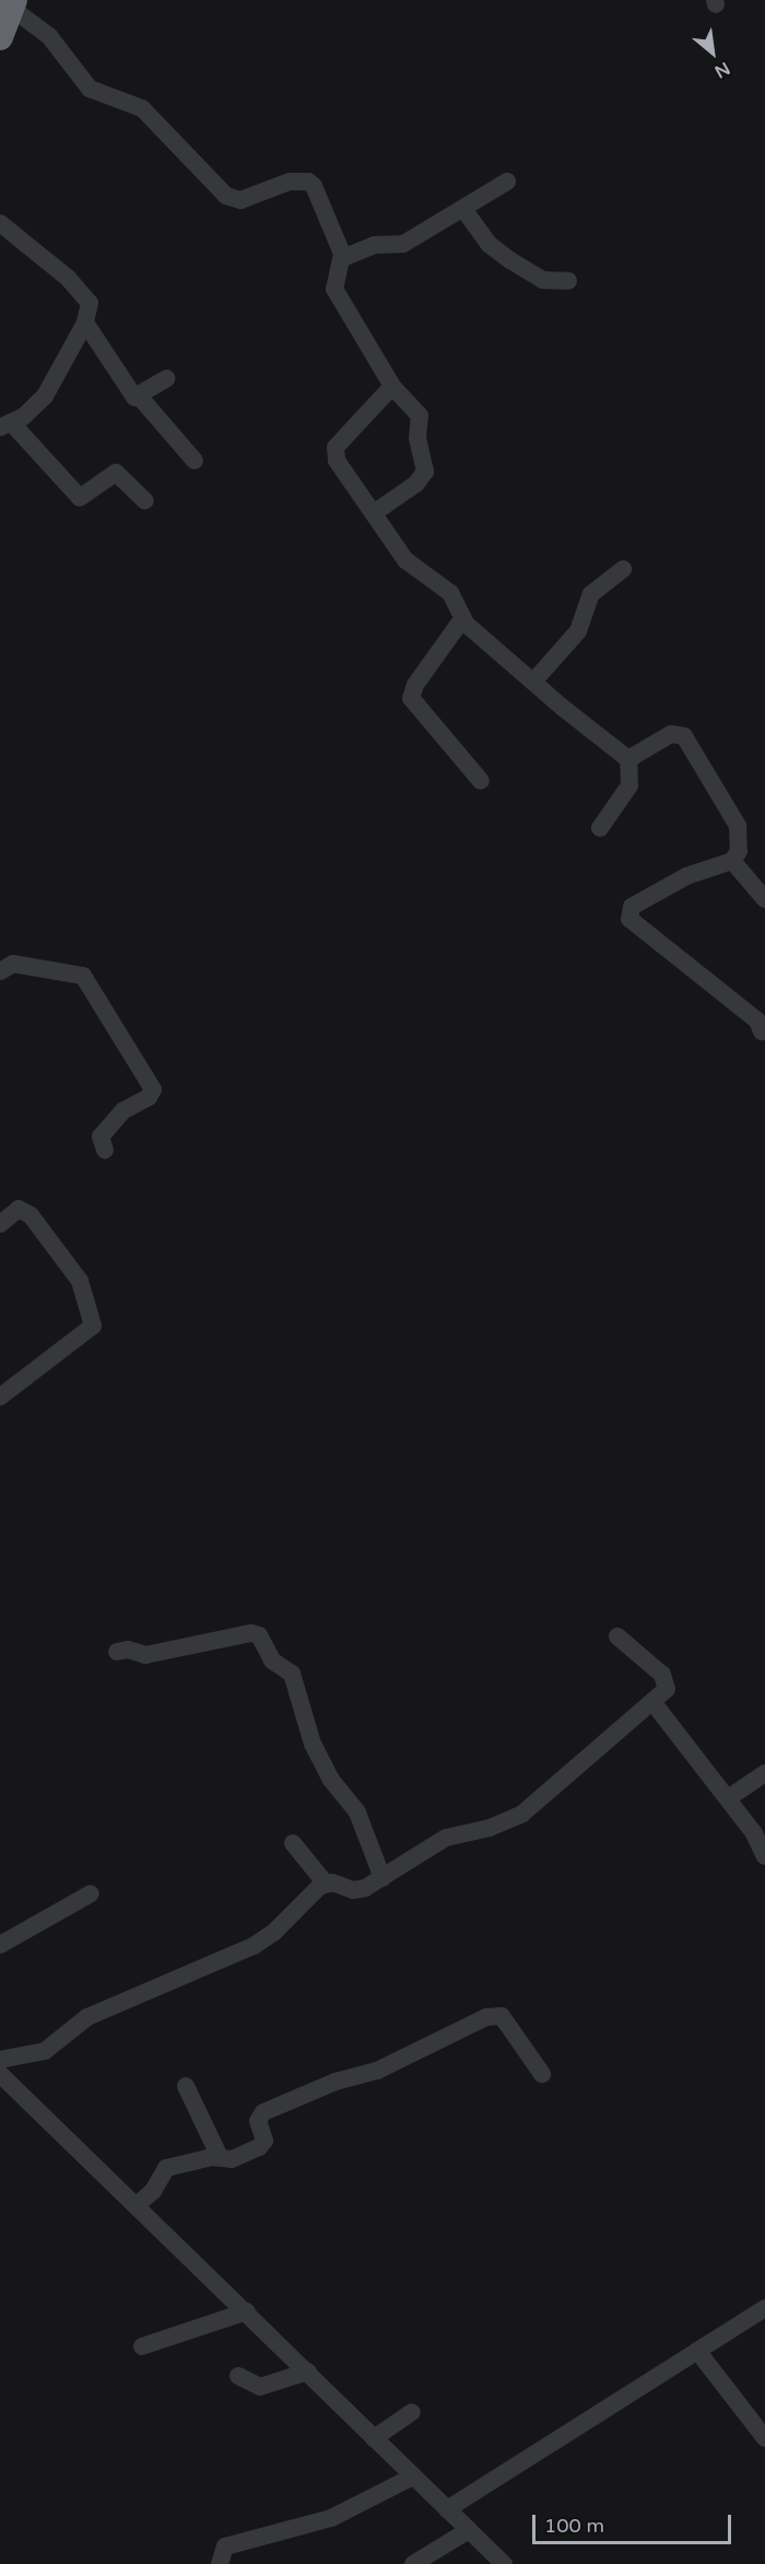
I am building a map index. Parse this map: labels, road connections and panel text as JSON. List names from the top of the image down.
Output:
{
  "scale_bar": "100 m",
  "north": "bottom right"
}
